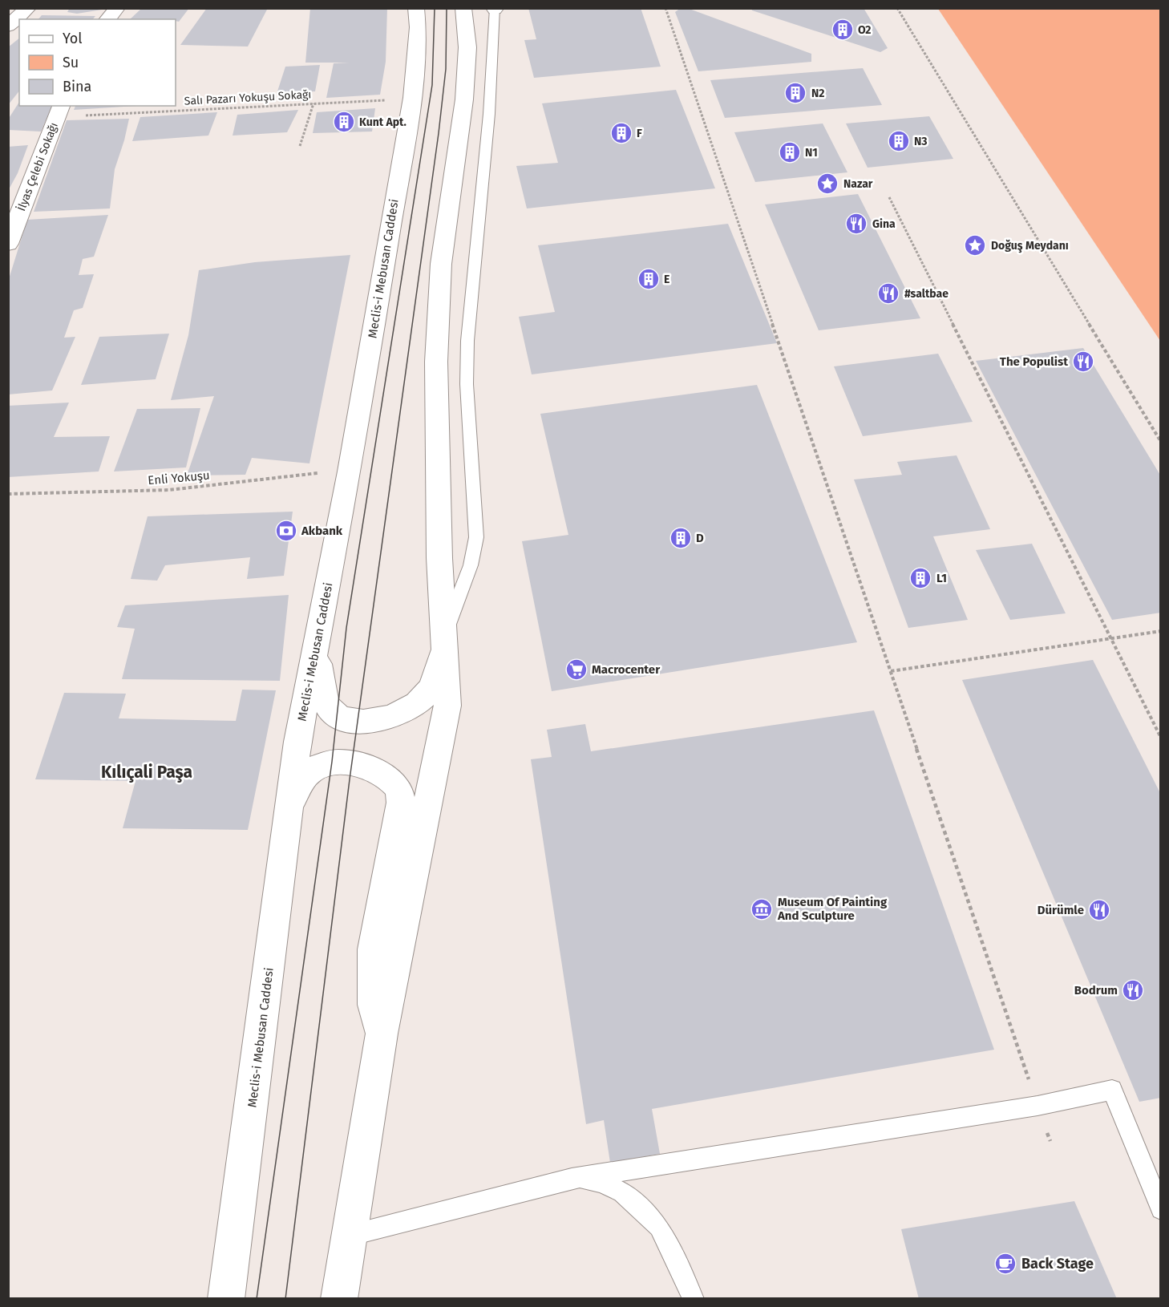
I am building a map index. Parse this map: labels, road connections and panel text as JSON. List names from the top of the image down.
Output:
{
  "streets": {
    "main road": ["İlyas Çelebi Sokağı", "Meclis-i Mebusan Caddesi"],
    "path": ["Salı Pazarı Yokuşu Sokağı", "Enli Yokuşu"]
  },
  "crossings": [
    ["Salı Pazarı Yokuşu Sokağı", "İlyas Çelebi Sokağı"],
    ["Salı Pazarı Yokuşu Sokağı", "Meclis-i Mebusan Caddesi"],
    ["Meclis-i Mebusan Caddesi", "Enli Yokuşu"]
  ],
  "districts": ["Kılıçali Paşa"],
  "places": {
    "building": [
      "O2",
      "N2",
      "Kunt Apt.",
      "F",
      "N3",
      "N1",
      "E",
      "D",
      "L1"
    ],
    "place": ["Nazar", "Doğuş Meydanı"],
    "restaurant": [
      "Gina",
      "#saltbae",
      "The Populist",
      "Dürümle",
      "Bodrum"
    ],
    "bank": ["Akbank"],
    "supermarket": ["Macrocenter"],
    "museum": ["Museum Of Painting And Sculpture"],
    "cafe": ["Back Stage"]
  },
  "legend": ["Yol", "Su", "Bina"]
}
